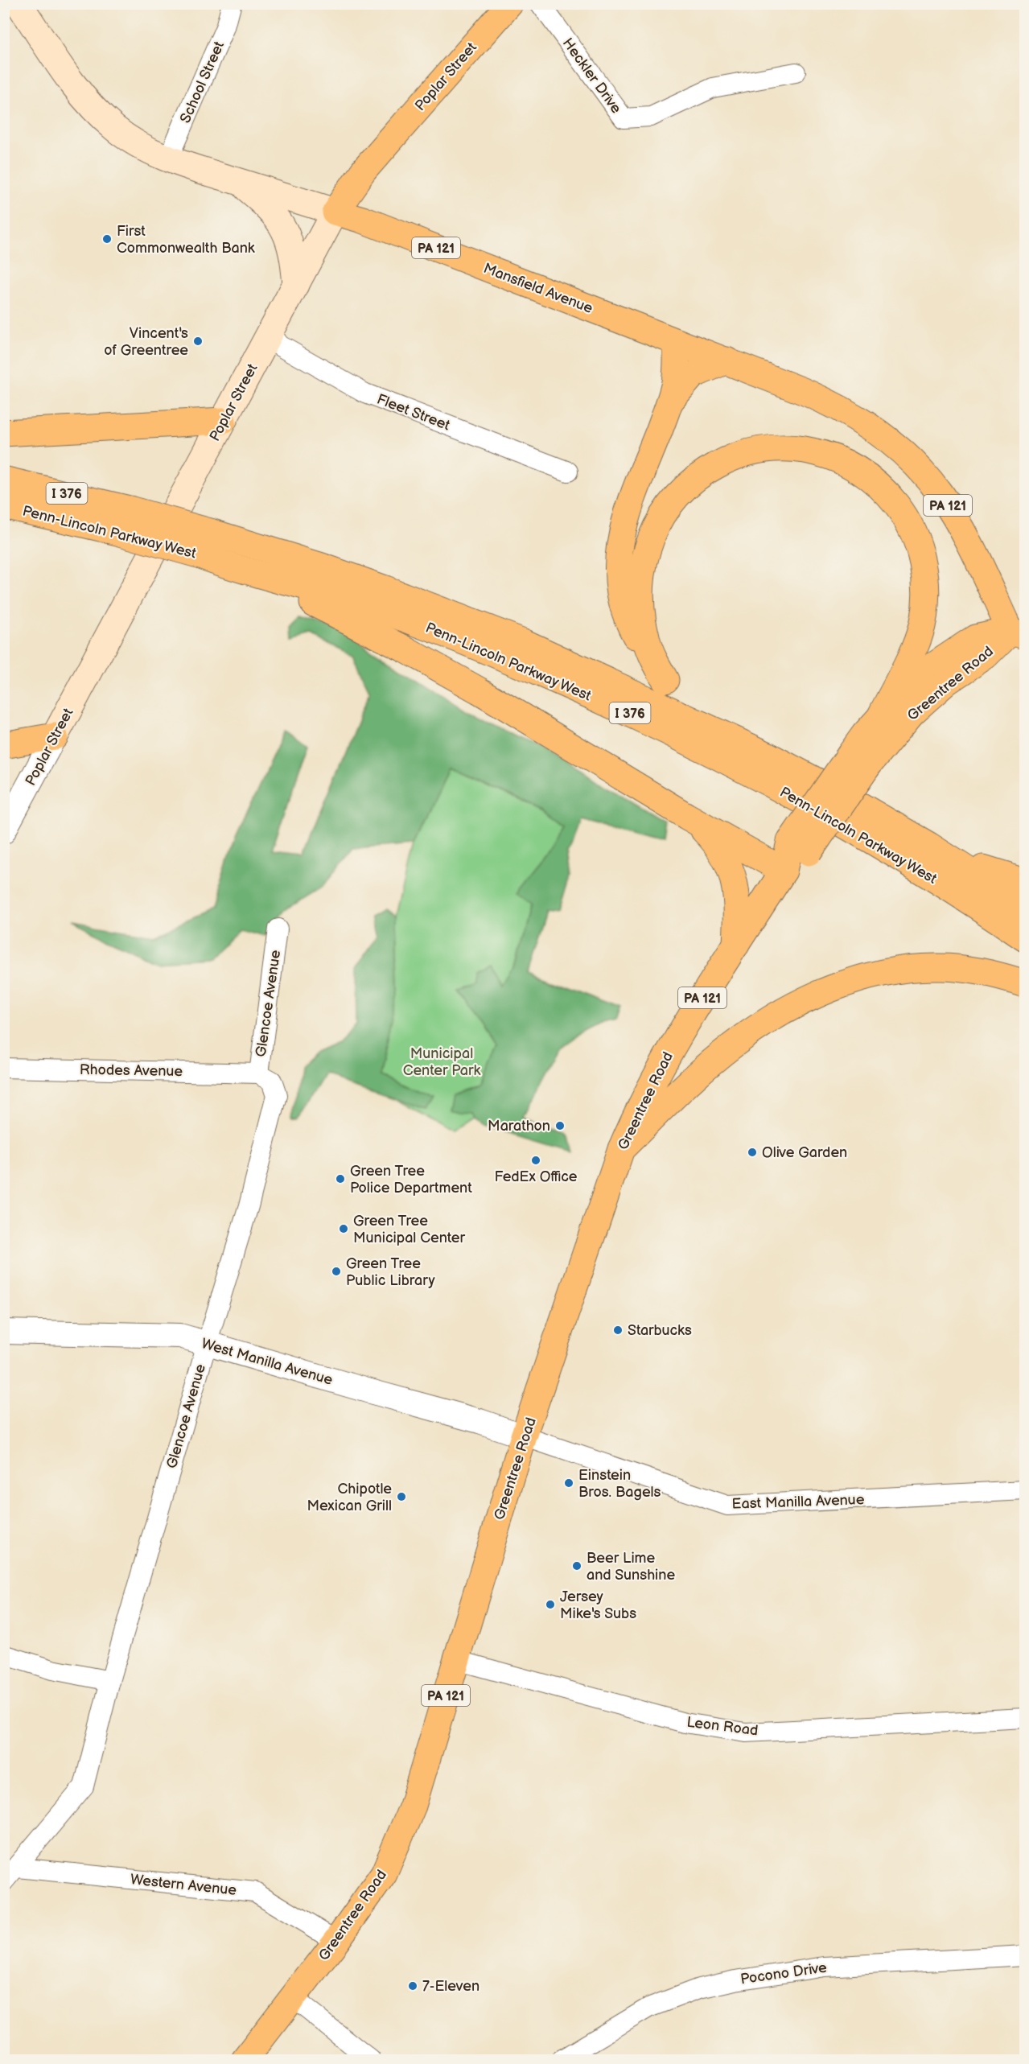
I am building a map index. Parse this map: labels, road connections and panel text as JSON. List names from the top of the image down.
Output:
{
  "streets": {
    "main road": [
      "Poplar Street",
      "PA 121",
      "Mansfield Avenue",
      "I 376",
      "Penn-Lincoln Parkway West",
      "Greentree Road"
    ],
    "street": [
      "Heckler Drive",
      "School Street",
      "Fleet Street",
      "Glencoe Avenue",
      "Rhodes Avenue",
      "West Manilla Avenue",
      "East Manilla Avenue",
      "Leon Road",
      "Western Avenue",
      "Pocono Drive"
    ]
  },
  "crossings": [
    ["Poplar Street", "Mansfield Avenue"],
    ["Poplar Street", "Fleet Street"],
    ["School Street", "Mansfield Avenue"],
    ["Mansfield Avenue", "Greentree Road"],
    ["Greentree Road", "West Manilla Avenue"],
    ["Greentree Road", "East Manilla Avenue"],
    ["Greentree Road", "Leon Road"],
    ["Greentree Road", "Western Avenue"],
    ["Glencoe Avenue", "Rhodes Avenue"],
    ["Glencoe Avenue", "West Manilla Avenue"],
    ["Glencoe Avenue", "Western Avenue"],
    ["West Manilla Avenue", "East Manilla Avenue"]
  ],
  "parks": ["Municipal Center Park"],
  "places": [
    "First Commonwealth Bank",
    "Vincent's of Greentree",
    "Marathon",
    "Olive Garden",
    "FedEx Office",
    "Green Tree Police Department",
    "Green Tree Municipal Center",
    "Green Tree Public Library",
    "Starbucks",
    "Einstein Bros. Bagels",
    "Chipotle Mexican Grill",
    "Beer Lime and Sunshine",
    "Jersey Mike's Subs",
    "7-Eleven"
  ]
}
